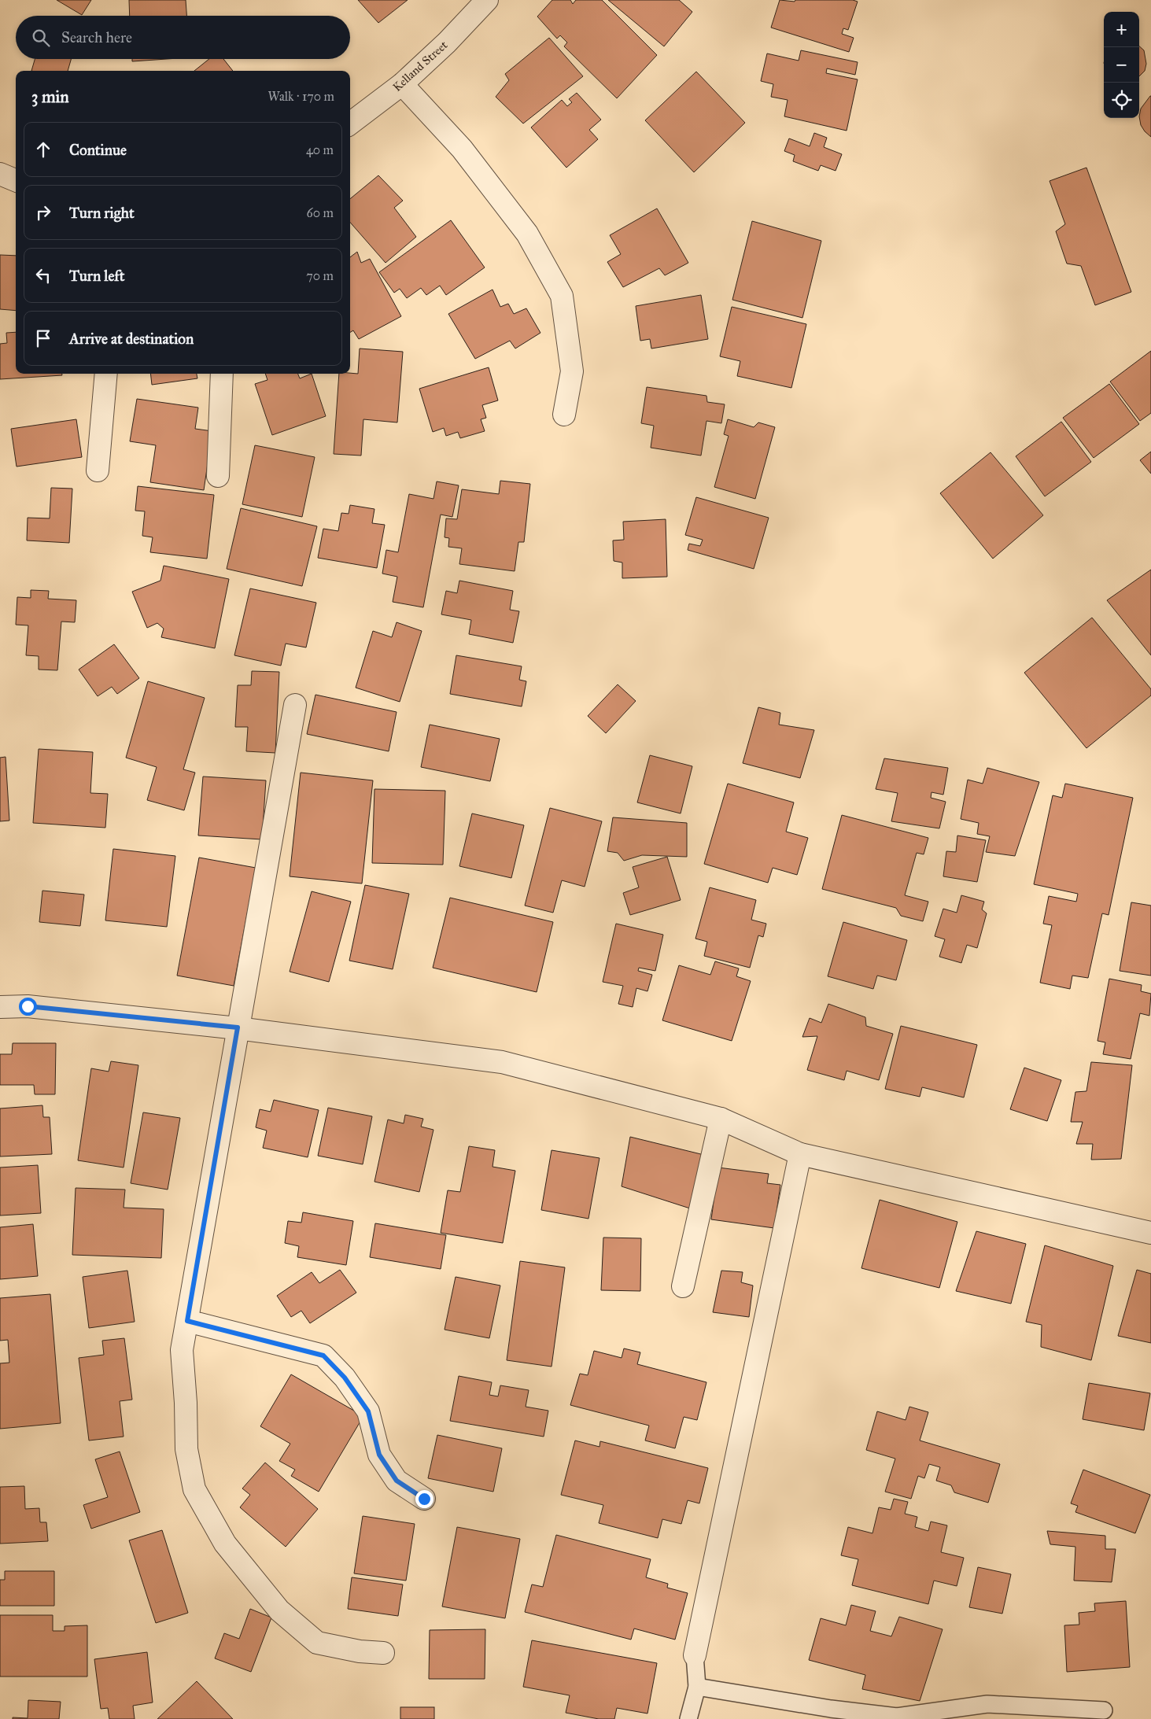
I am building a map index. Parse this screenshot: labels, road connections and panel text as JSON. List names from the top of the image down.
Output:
{
  "streets": {
    "street": ["Kelland Street"]
  },
  "page": {
    "map_buttons": ["+", "−"],
    "search": "Search here",
    "heading": ["3 min", "Walk · 170 m"],
    "list": [
      ["Continue", "40 m"],
      ["Turn right", "60 m"],
      ["Turn left", "70 m"],
      "Arrive at destination"
    ]
  }
}
